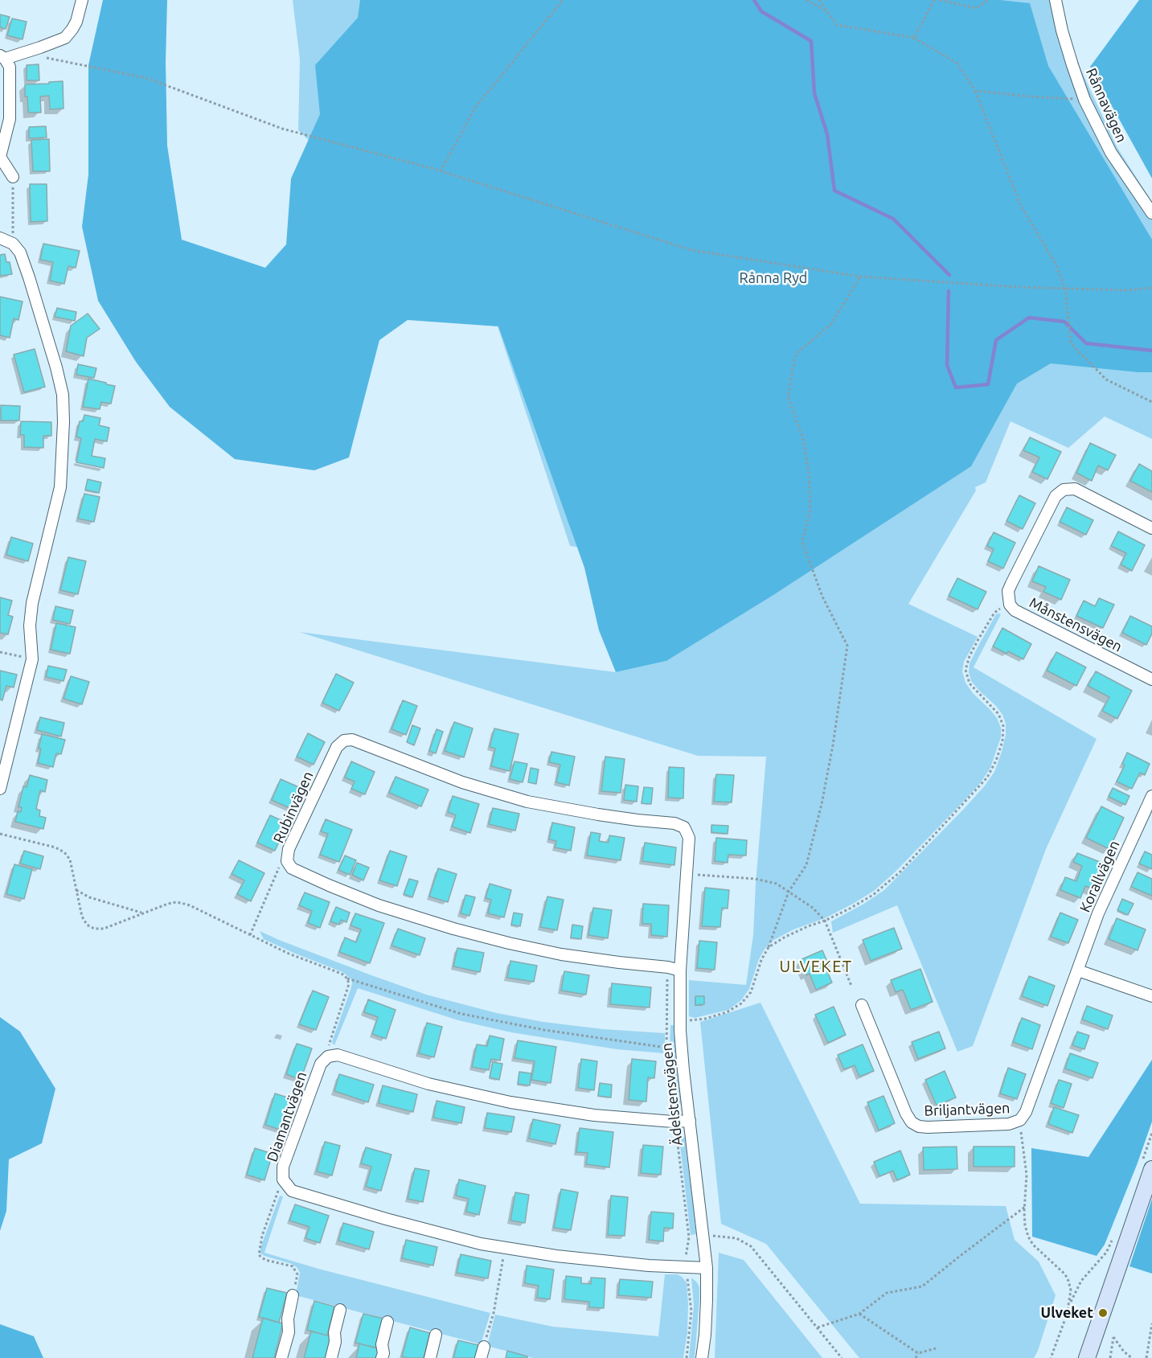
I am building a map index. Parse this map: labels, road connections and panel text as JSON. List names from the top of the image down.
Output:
{
  "streets": {
    "street": [
      "Rånnavägen",
      "Månstensvägen",
      "Rubinvägen",
      "Korallvägen",
      "Ädelstensvägen",
      "Briljantvägen",
      "Diamantvägen"
    ]
  },
  "crossings": [
    ["Rubinvägen", "Ädelstensvägen"],
    ["Korallvägen", "Briljantvägen"],
    ["Ädelstensvägen", "Diamantvägen"]
  ],
  "districts": ["ULVEKET"],
  "parks": ["Rånna Ryd"],
  "places": ["Ulveket"]
}
